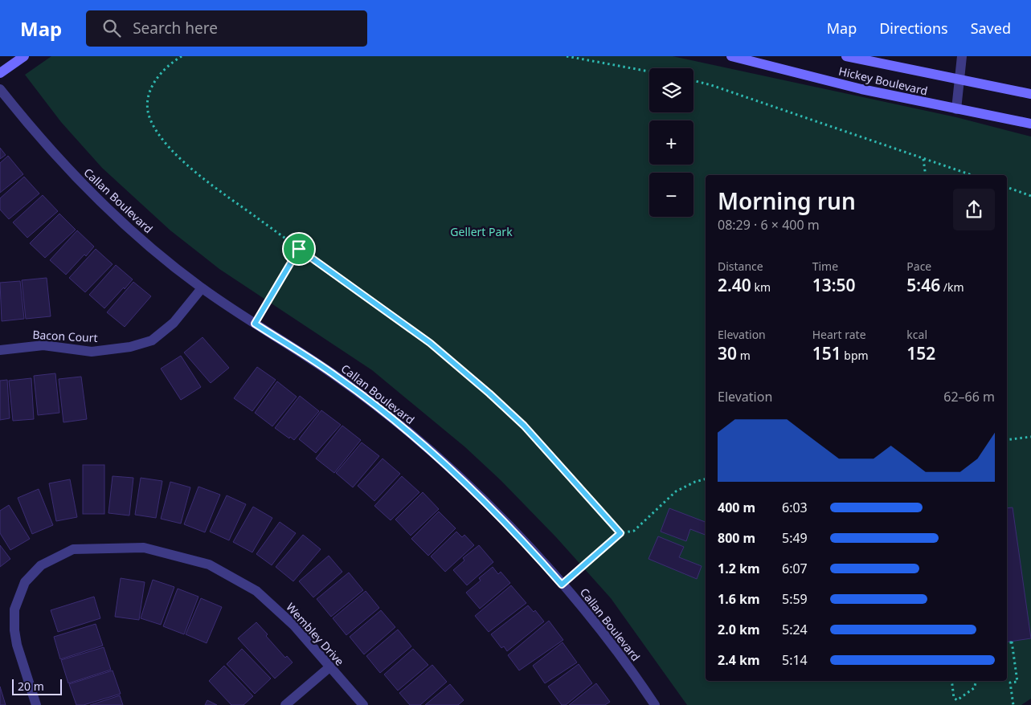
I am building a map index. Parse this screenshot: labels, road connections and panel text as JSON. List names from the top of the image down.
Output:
{
  "streets": {
    "main road": ["Hickey Boulevard"],
    "street": ["Callan Boulevard", "Bacon Court", "Wembley Drive"]
  },
  "crossings": [
    ["Callan Boulevard", "Bacon Court"]
  ],
  "parks": ["Gellert Park"],
  "scale_bar": "20 m",
  "page": {
    "header": "Map",
    "search": "Search here",
    "nav": ["Map", "Directions", "Saved"],
    "map_buttons": ["+", "−"],
    "heading": ["Morning run", "08:29 · 6 × 400 m"],
    "stats": [
      ["Distance", "2.40 km"],
      ["Time", "13:50"],
      ["Pace", "5:46 /km"],
      ["Elevation", "30 m"],
      ["Heart rate", "151 bpm"],
      ["kcal", "152"]
    ],
    "chart": ["Elevation", "62–66 m"],
    "list": [
      {
        "name": "400 m",
        "note": "6:03"
      },
      {
        "name": "800 m",
        "note": "5:49"
      },
      {
        "name": "1.2 km",
        "note": "6:07"
      },
      {
        "name": "1.6 km",
        "note": "5:59"
      },
      {
        "name": "2.0 km",
        "note": "5:24"
      },
      {
        "name": "2.4 km",
        "note": "5:14"
      }
    ],
    "scale": "20 m"
  }
}
